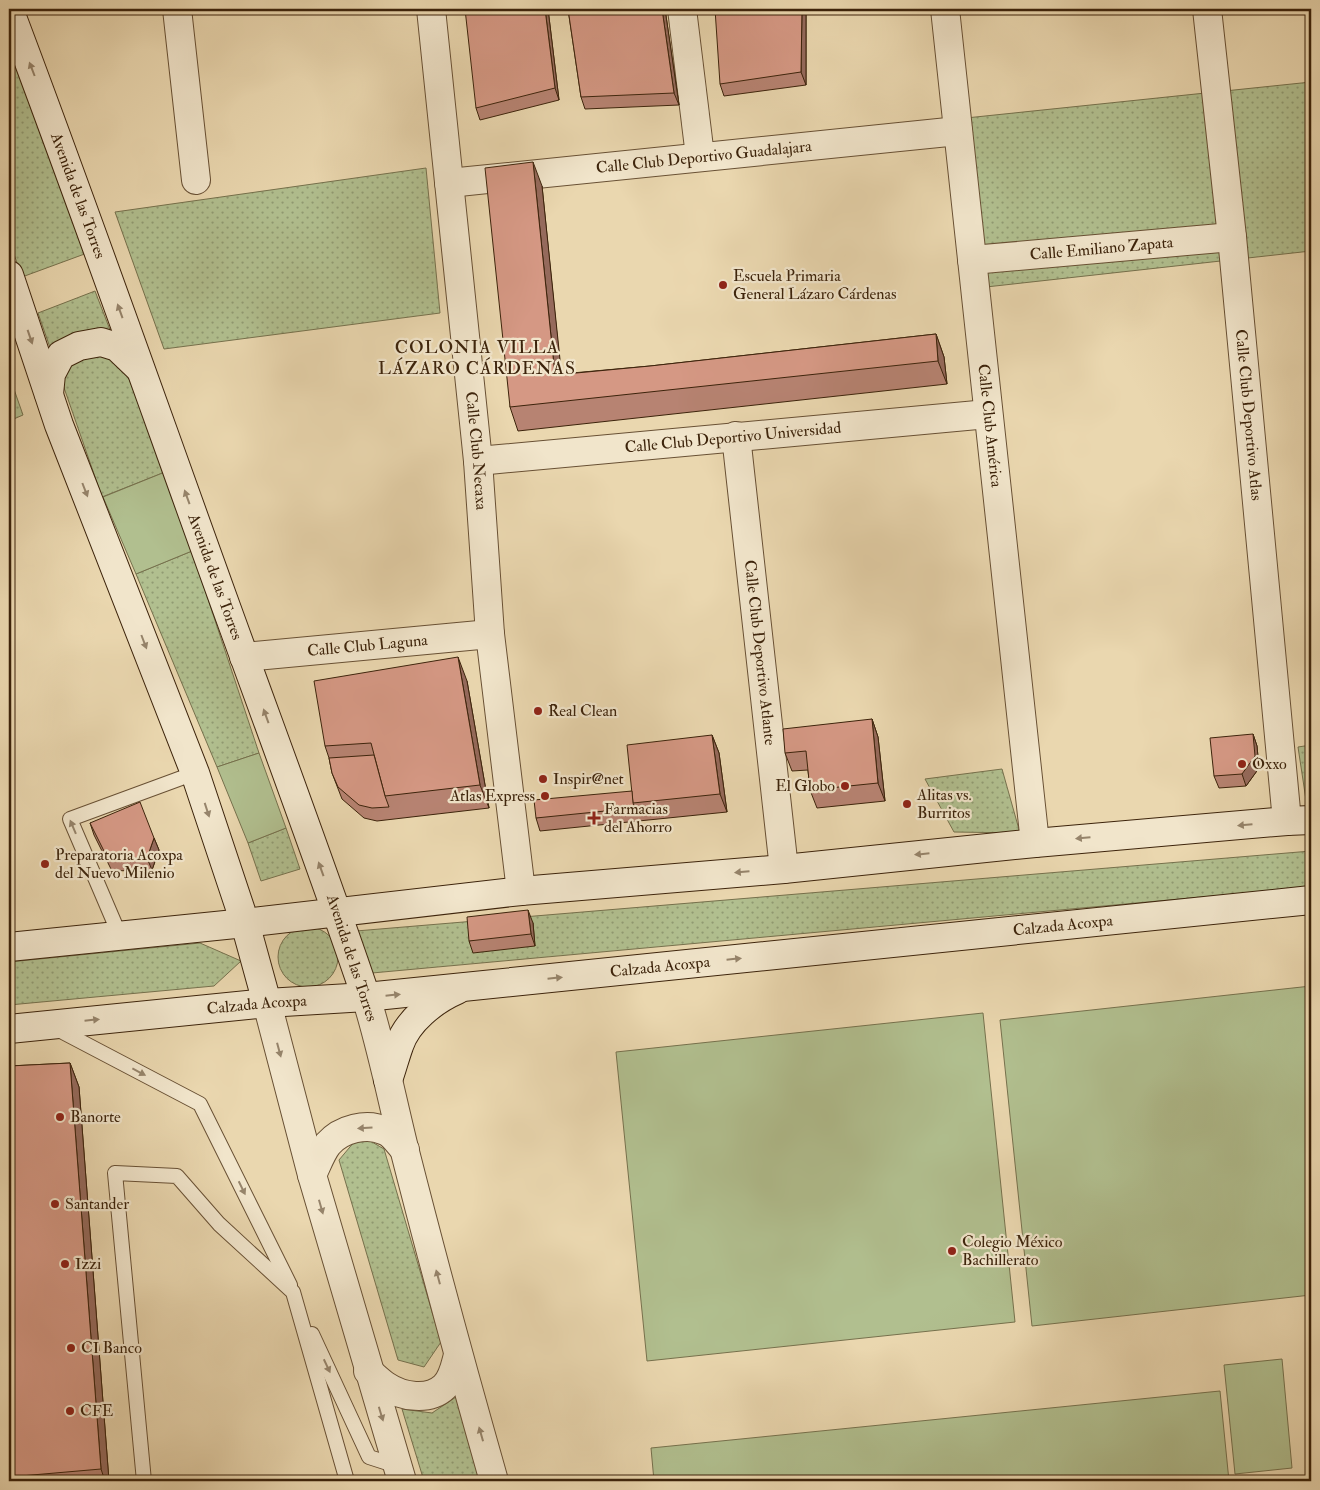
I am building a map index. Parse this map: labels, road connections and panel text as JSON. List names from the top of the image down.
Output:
{
  "streets": {
    "street": [
      "Calle Club Deportivo Guadalajara",
      "Avenida de las Torres",
      "Calle Emiliano Zapata",
      "Calle Club Deportivo Atlas",
      "Calle Club América",
      "Calle Club Deportivo Universidad",
      "Calle Club Necaxa",
      "Calle Club Laguna",
      "Calle Club Deportivo Atlante",
      "Calzada Acoxpa"
    ]
  },
  "crossings": [
    ["Calle Club Deportivo Guadalajara", "Calle Club América"],
    ["Calle Club Deportivo Guadalajara", "Calle Club Necaxa"],
    ["Avenida de las Torres", "Calle Club Laguna"],
    ["Avenida de las Torres", "Calzada Acoxpa"],
    ["Calle Emiliano Zapata", "Calle Club Deportivo Atlas"],
    ["Calle Emiliano Zapata", "Calle Club América"],
    ["Calle Club América", "Calle Club Deportivo Universidad"],
    ["Calle Club Deportivo Universidad", "Calle Club Necaxa"],
    ["Calle Club Deportivo Universidad", "Calle Club Deportivo Atlante"],
    ["Calle Club Necaxa", "Calle Club Laguna"]
  ],
  "districts": ["COLONIA VILLA LÁZARO CÁRDENAS"],
  "places": {
    "other": [
      "Escuela Primaria General Lázaro Cárdenas",
      "Real Clean",
      "Oxxo",
      "Inspir@net",
      "El Globo",
      "Atlas Express",
      "Alitas vs. Burritos",
      "Preparatoria Acoxpa del Nuevo Milenio",
      "Banorte",
      "Santander",
      "Colegio México Bachillerato",
      "Izzi",
      "CI Banco",
      "CFE"
    ],
    "health": ["Farmacias del Ahorro"]
  }
}
